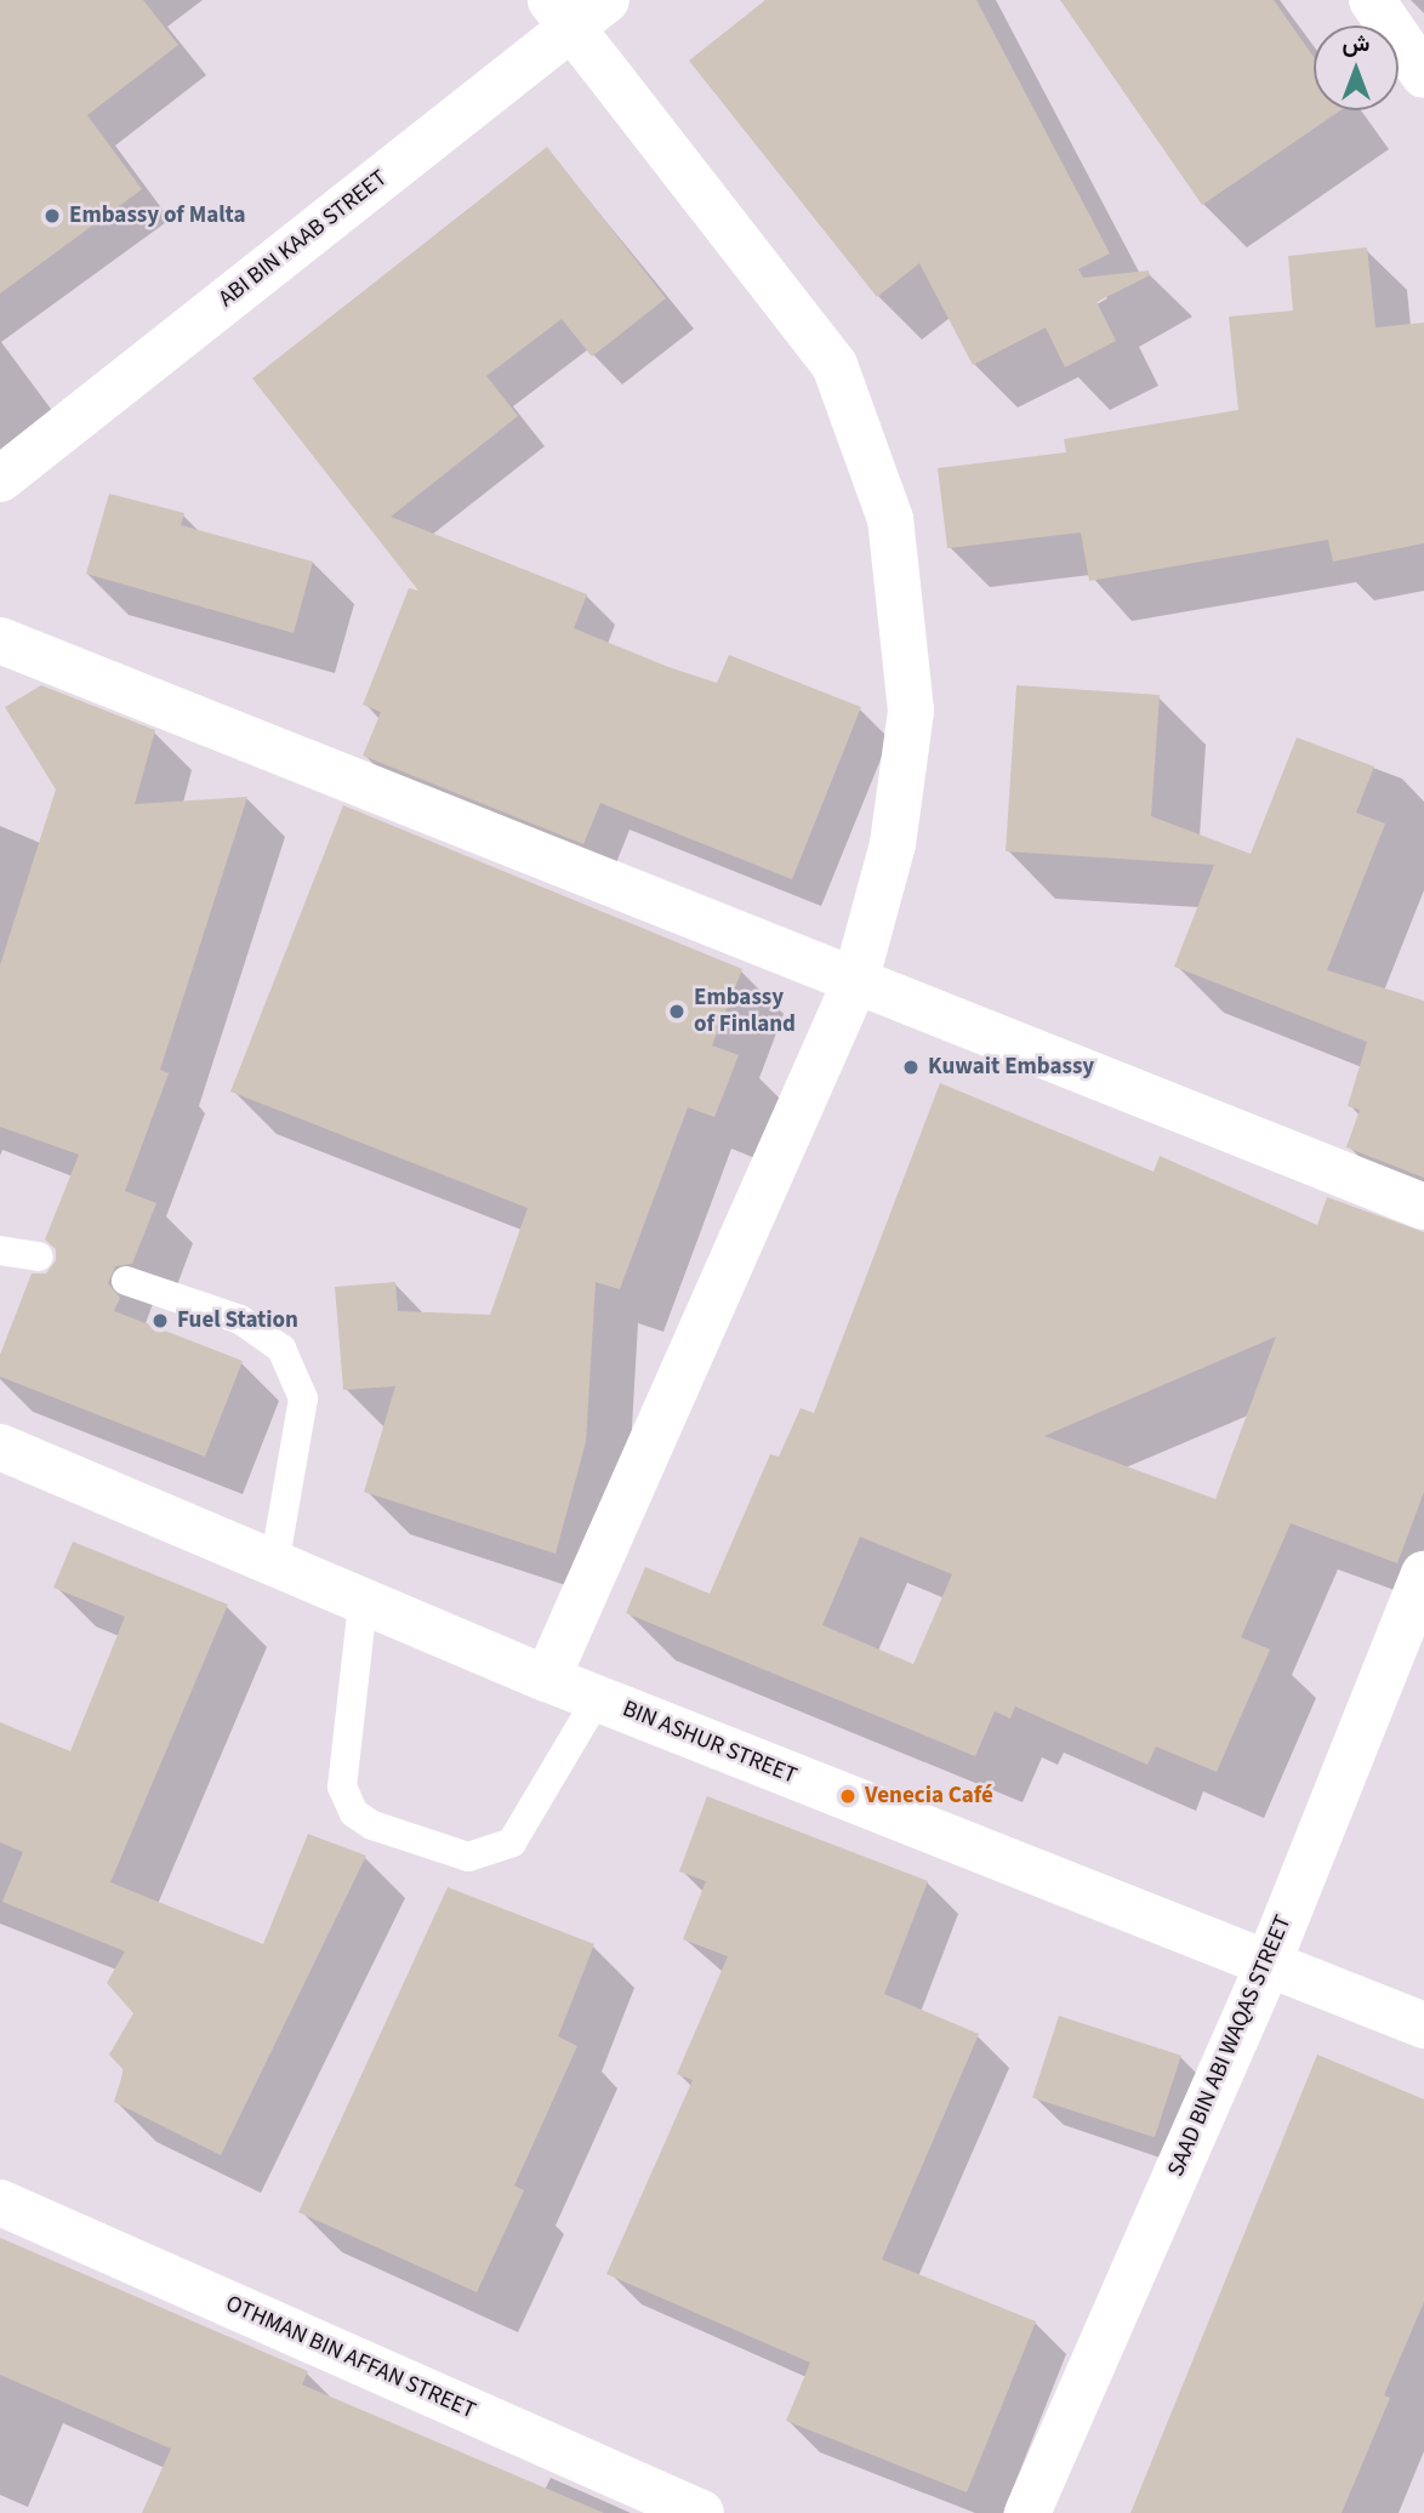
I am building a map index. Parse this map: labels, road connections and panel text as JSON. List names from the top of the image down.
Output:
{
  "streets": {
    "street": [
      "ABI BIN KAAB STREET",
      "BIN ASHUR STREET",
      "SAAD BIN ABI WAQAS STREET",
      "OTHMAN BIN AFFAN STREET"
    ]
  },
  "crossings": [
    ["BIN ASHUR STREET", "SAAD BIN ABI WAQAS STREET"]
  ],
  "places": [
    "Embassy of Malta",
    "Embassy of Finland",
    "Kuwait Embassy",
    "Fuel Station",
    "Venecia Café"
  ],
  "north": "top"
}
